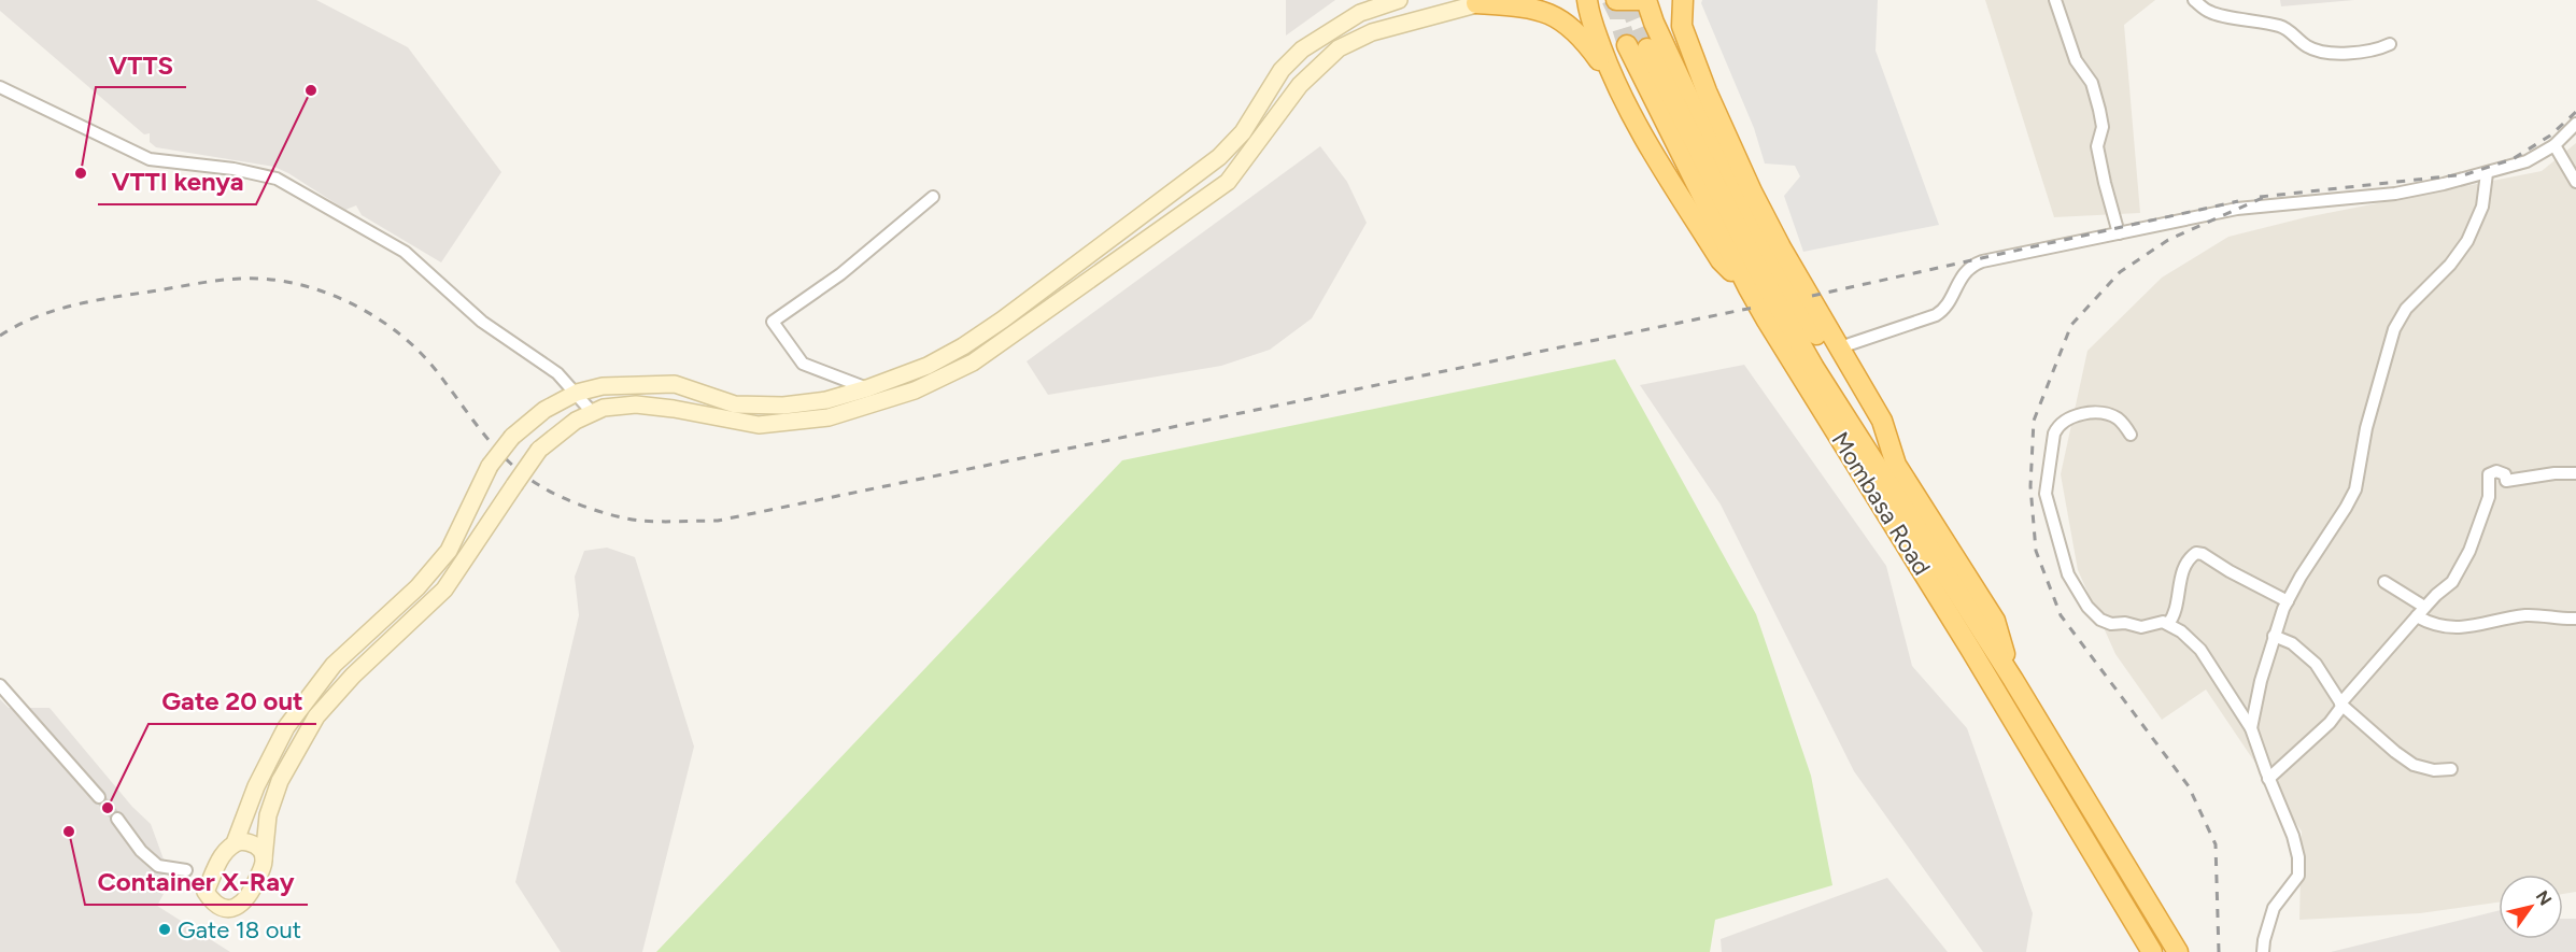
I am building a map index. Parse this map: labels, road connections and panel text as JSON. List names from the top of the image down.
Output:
{
  "streets": {
    "highway": ["Mombasa Road"]
  },
  "places": [
    "VTTI kenya",
    "VTTS",
    "Gate 20 out",
    "Container X-Ray",
    "Gate 18 out"
  ],
  "north": "top right"
}
